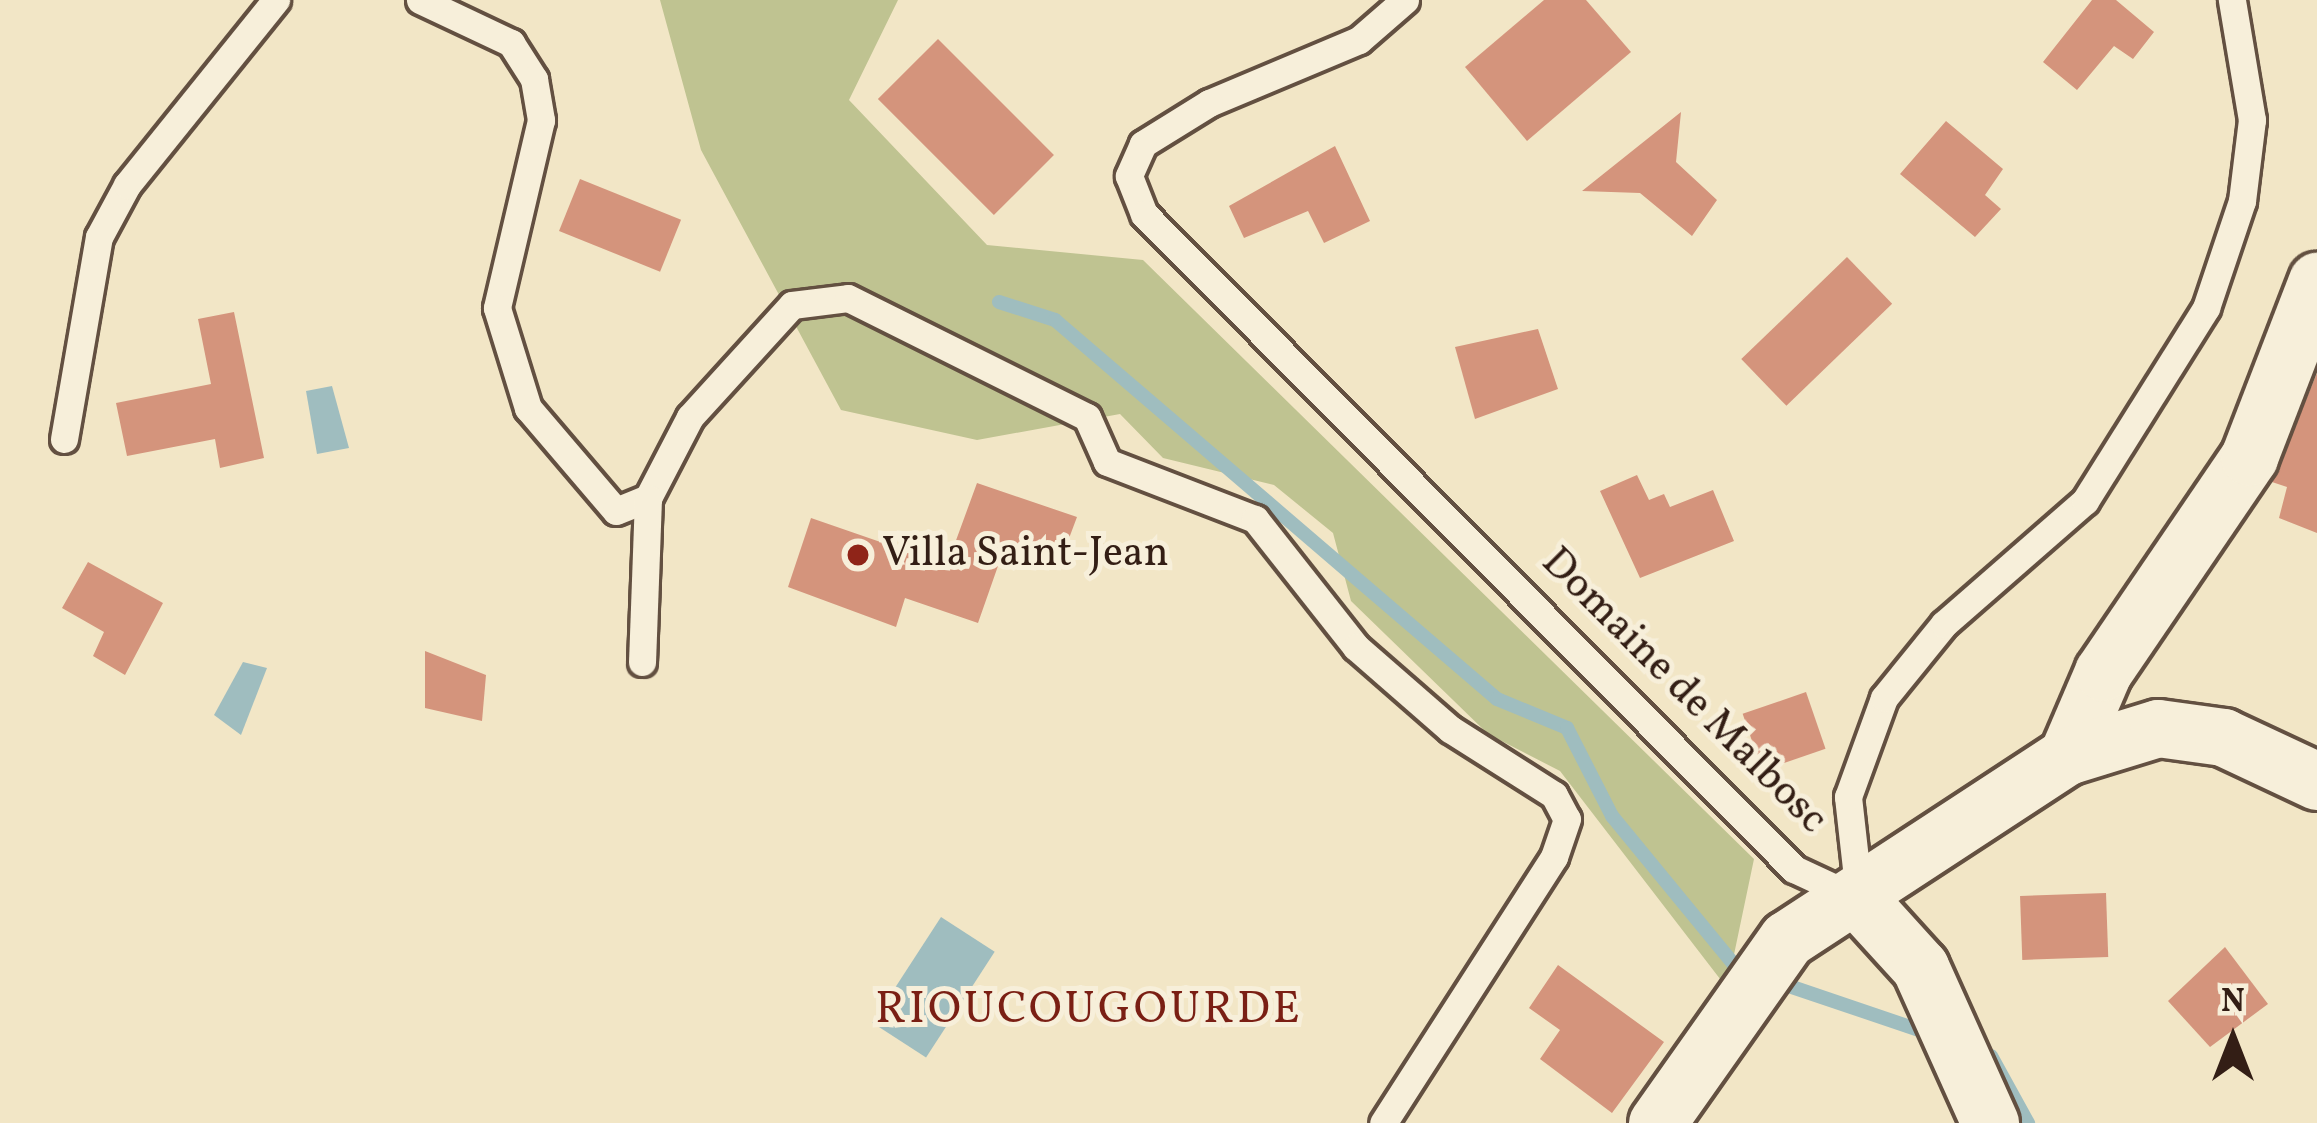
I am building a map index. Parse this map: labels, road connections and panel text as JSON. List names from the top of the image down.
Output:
{
  "streets": {
    "lane": ["Domaine de Malbosc"]
  },
  "districts": ["RIOUCOUGOURDE"],
  "places": ["Villa Saint-Jean"],
  "north": "top"
}
